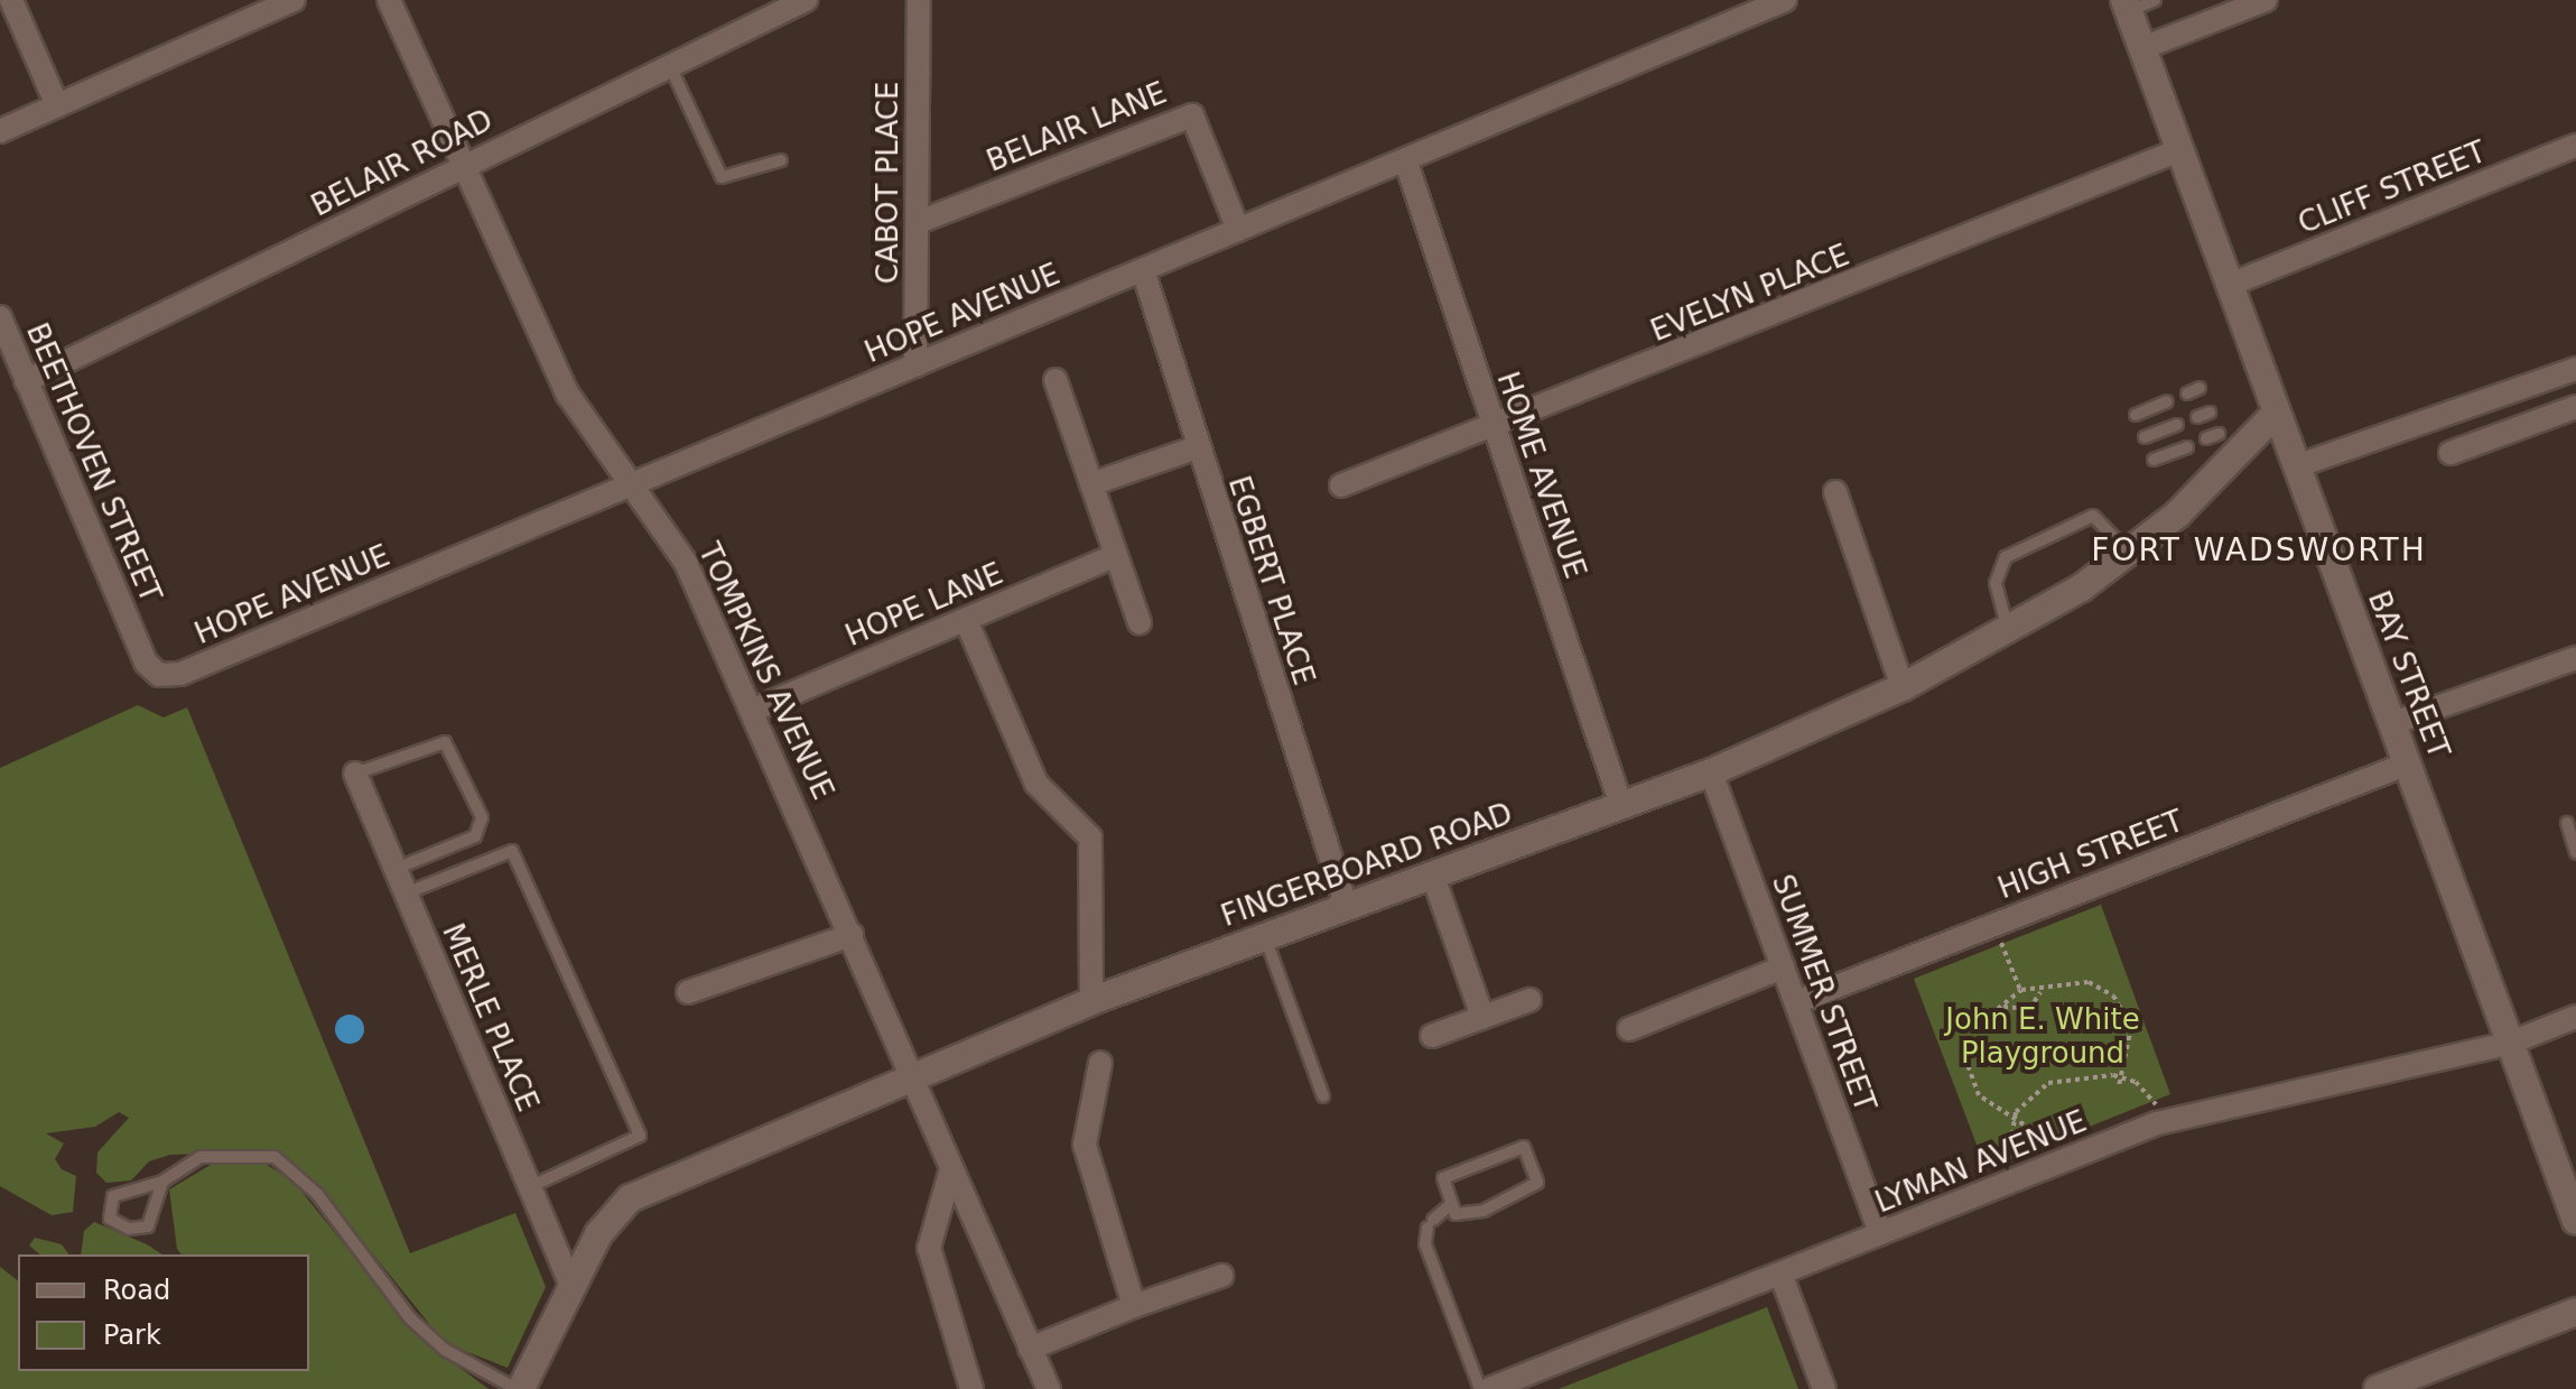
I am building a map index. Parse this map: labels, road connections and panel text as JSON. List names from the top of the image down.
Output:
{
  "streets": {
    "street": [
      "BELAIR LANE",
      "BELAIR ROAD",
      "CABOT PLACE",
      "CLIFF STREET",
      "EVELYN PLACE",
      "HOPE AVENUE",
      "BEETHOVEN STREET",
      "HOME AVENUE",
      "EGBERT PLACE",
      "HOPE LANE",
      "TOMPKINS AVENUE",
      "BAY STREET",
      "HIGH STREET",
      "FINGERBOARD ROAD",
      "SUMMER STREET",
      "MERLE PLACE",
      "LYMAN AVENUE"
    ]
  },
  "crossings": [
    ["BELAIR LANE", "CABOT PLACE"],
    ["BELAIR LANE", "HOPE AVENUE"],
    ["BELAIR ROAD", "BEETHOVEN STREET"],
    ["BELAIR ROAD", "TOMPKINS AVENUE"],
    ["CABOT PLACE", "HOPE AVENUE"],
    ["CLIFF STREET", "BAY STREET"],
    ["EVELYN PLACE", "HOME AVENUE"],
    ["EVELYN PLACE", "BAY STREET"],
    ["HOPE AVENUE", "BEETHOVEN STREET"],
    ["HOPE AVENUE", "HOME AVENUE"],
    ["HOPE AVENUE", "EGBERT PLACE"],
    ["HOPE AVENUE", "TOMPKINS AVENUE"],
    ["HOME AVENUE", "FINGERBOARD ROAD"],
    ["EGBERT PLACE", "FINGERBOARD ROAD"],
    ["HOPE LANE", "TOMPKINS AVENUE"],
    ["TOMPKINS AVENUE", "FINGERBOARD ROAD"],
    ["BAY STREET", "HIGH STREET"],
    ["BAY STREET", "FINGERBOARD ROAD"],
    ["BAY STREET", "LYMAN AVENUE"],
    ["HIGH STREET", "SUMMER STREET"],
    ["FINGERBOARD ROAD", "SUMMER STREET"],
    ["FINGERBOARD ROAD", "MERLE PLACE"],
    ["SUMMER STREET", "LYMAN AVENUE"]
  ],
  "districts": ["FORT WADSWORTH"],
  "parks": ["John E. White Playground"],
  "legend": ["Road", "Park"]
}
